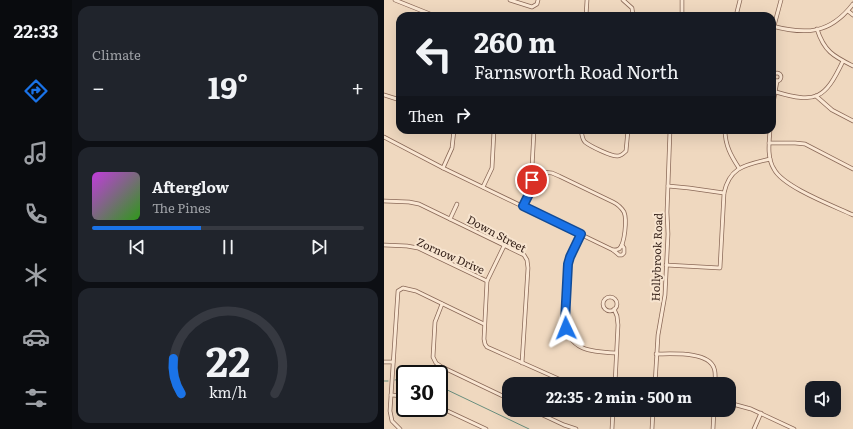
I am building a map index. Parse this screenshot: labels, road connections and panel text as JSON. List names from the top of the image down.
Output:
{
  "streets": {
    "street": ["Down Street", "Zornow Drive", "Hollybrook Road"]
  },
  "page": {
    "tabs": "22:33",
    "tile": "Climate",
    "turn": ["260 m", "Farnsworth Road North"],
    "heat": ["−", "19°", "+"],
    "then": "Then",
    "song": ["Afterglow", "The Pines"],
    "limit": "30",
    "trip": "22:35 · 2 min · 500 m",
    "gauge": ["22", "km/h"]
  }
}
